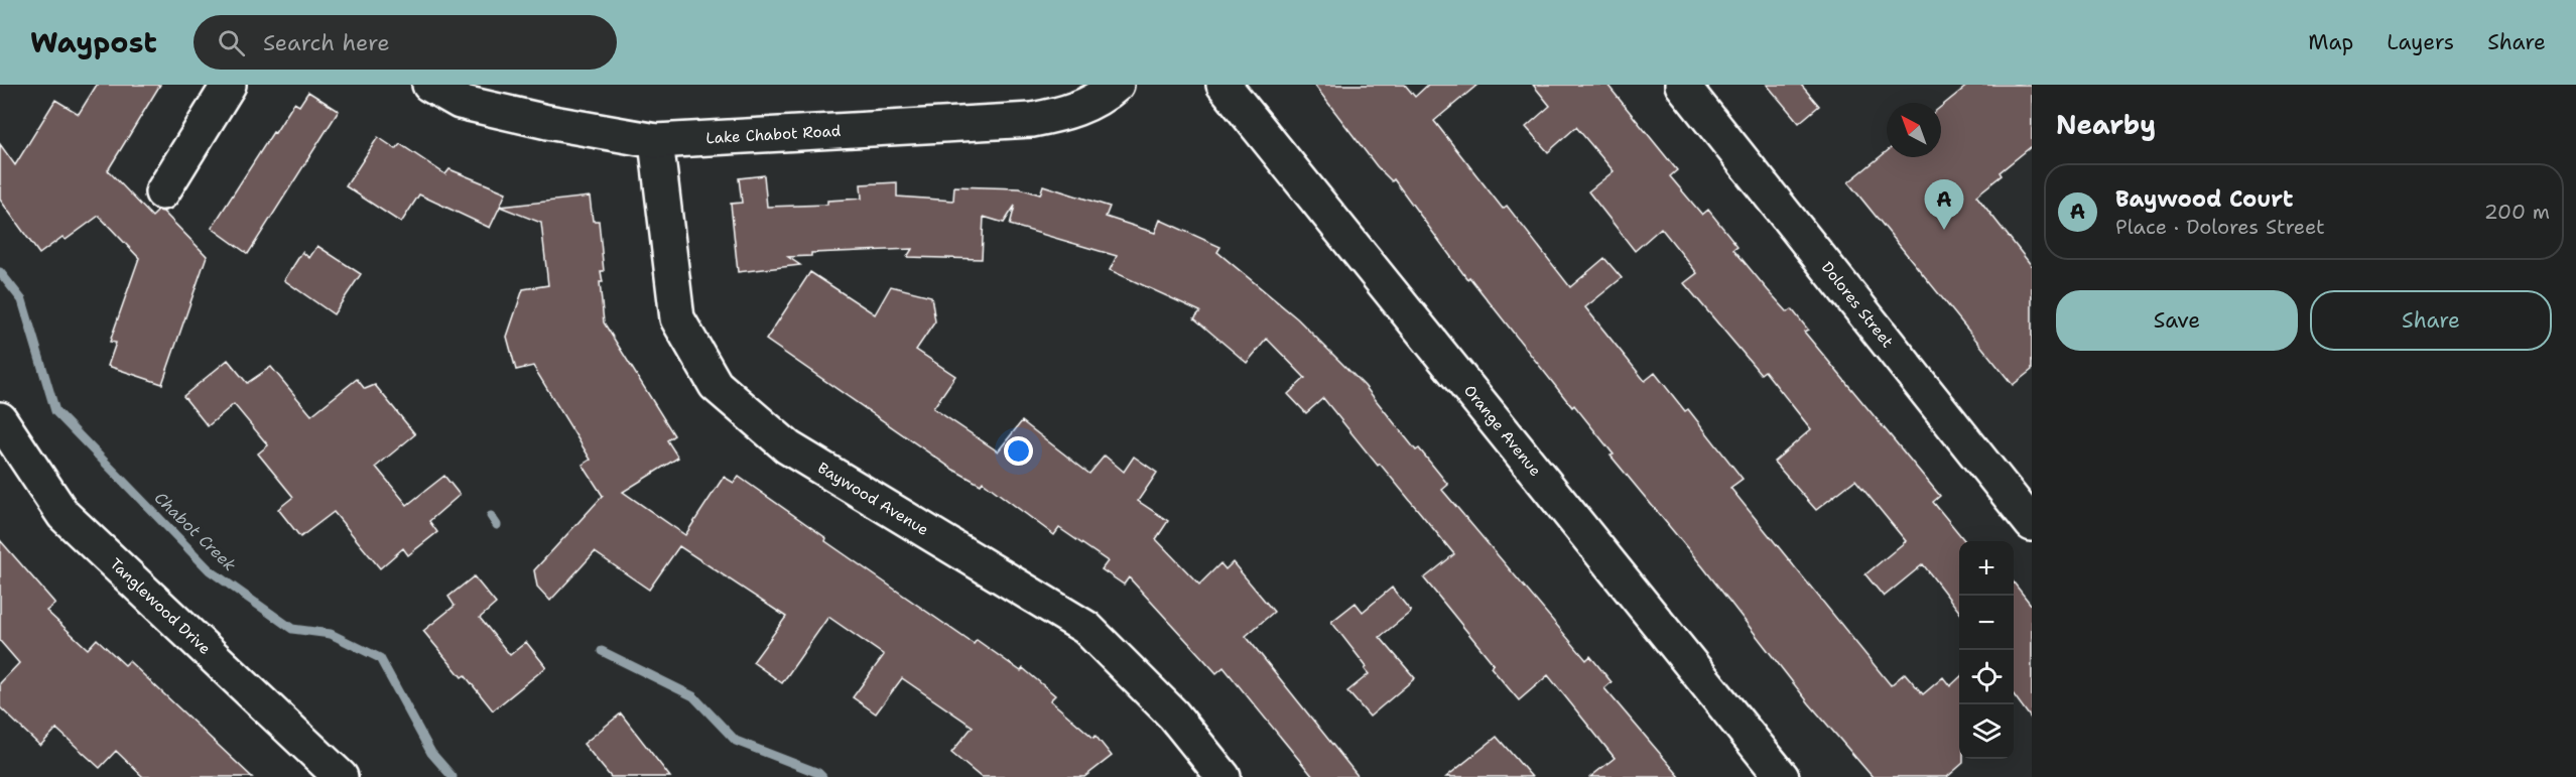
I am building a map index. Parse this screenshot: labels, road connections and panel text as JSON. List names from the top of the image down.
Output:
{
  "streets": {
    "street": [
      "Lake Chabot Road",
      "Dolores Street",
      "Orange Avenue",
      "Baywood Avenue",
      "Tanglewood Drive"
    ]
  },
  "crossings": [
    ["Lake Chabot Road", "Baywood Avenue"]
  ],
  "water": ["Chabot Creek"],
  "north": "top left",
  "page": {
    "header": "Waypost",
    "search": "Search here",
    "nav": ["Map", "Layers", "Share"],
    "heading": "Nearby",
    "list": [
      {
        "mark": "A",
        "name": "Baywood Court",
        "note": "Place · Dolores Street",
        "value": "200 m"
      }
    ],
    "pins": "A",
    "buttons": ["Save", "Share"],
    "map_buttons": ["+", "−"]
  }
}
